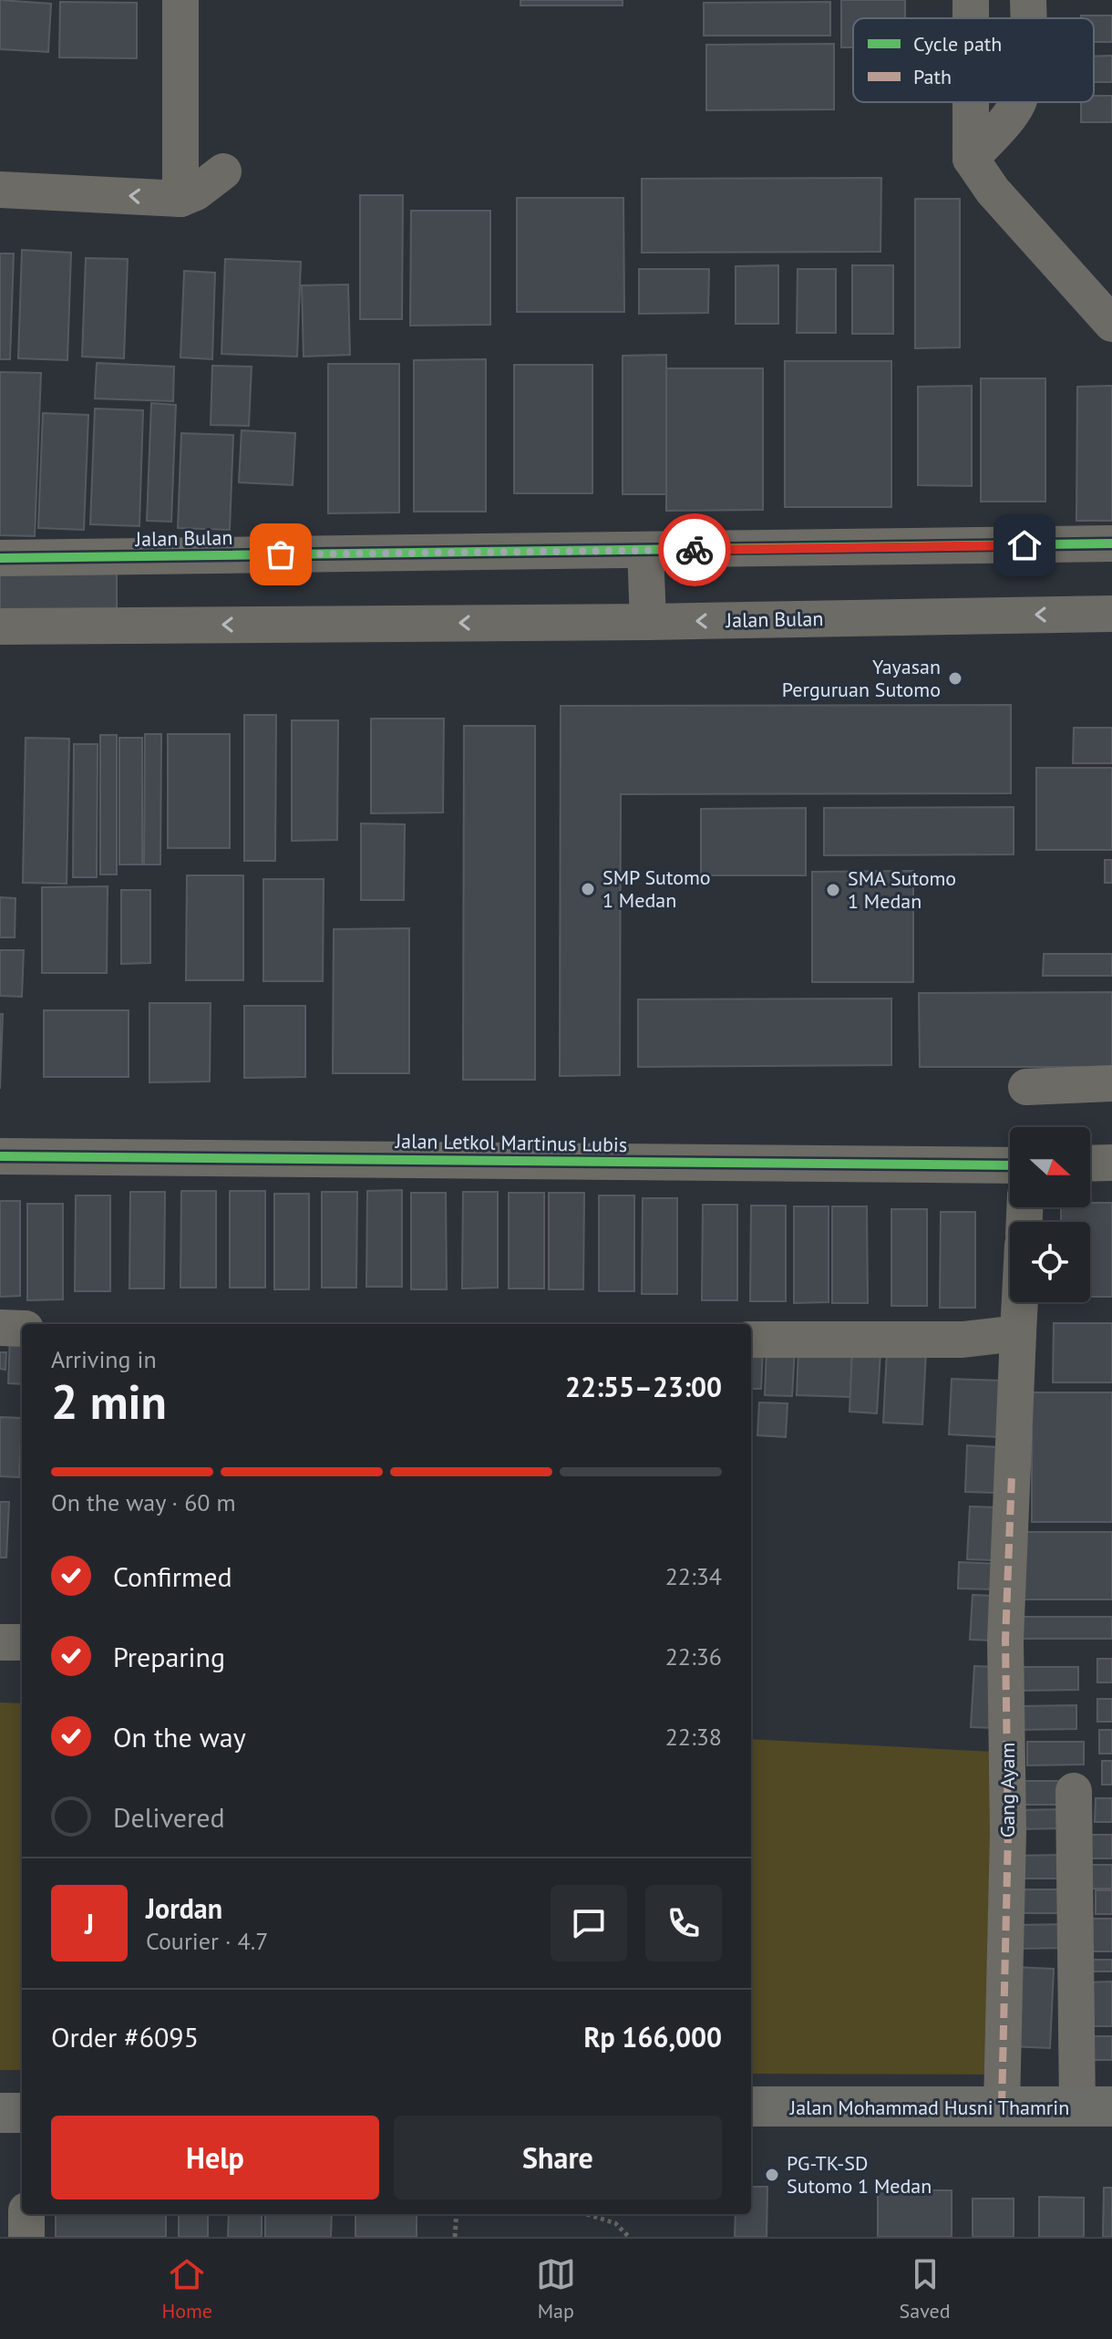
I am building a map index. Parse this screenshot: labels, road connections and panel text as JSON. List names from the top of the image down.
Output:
{
  "streets": {
    "main road": ["Jalan Mohammad Husni Thamrin"],
    "street": ["Jalan Bulan", "Jalan Letkol Martinus Lubis", "Gang Ayam"]
  },
  "crossings": [
    ["Gang Ayam", "Jalan Mohammad Husni Thamrin"]
  ],
  "places": [
    "Yayasan Perguruan Sutomo",
    "SMP Sutomo 1 Medan",
    "SMA Sutomo 1 Medan",
    "PG-TK-SD Sutomo 1 Medan"
  ],
  "legend": ["Cycle path", "Path"],
  "north": "right",
  "page": {
    "heading": ["2 min", "Arriving in", "22:55–23:00"],
    "panel": [
      "Jordan",
      "Courier · 4.7",
      "Order #6095",
      "Rp 166,000"
    ],
    "bar": "On the way · 60 m",
    "list": [
      ["Confirmed", "22:34"],
      ["Preparing", "22:36"],
      ["On the way", "22:38"],
      "Delivered"
    ],
    "round": "J",
    "buttons": ["Help", "Share"],
    "tabs": ["Home", "Map", "Saved"]
  }
}
